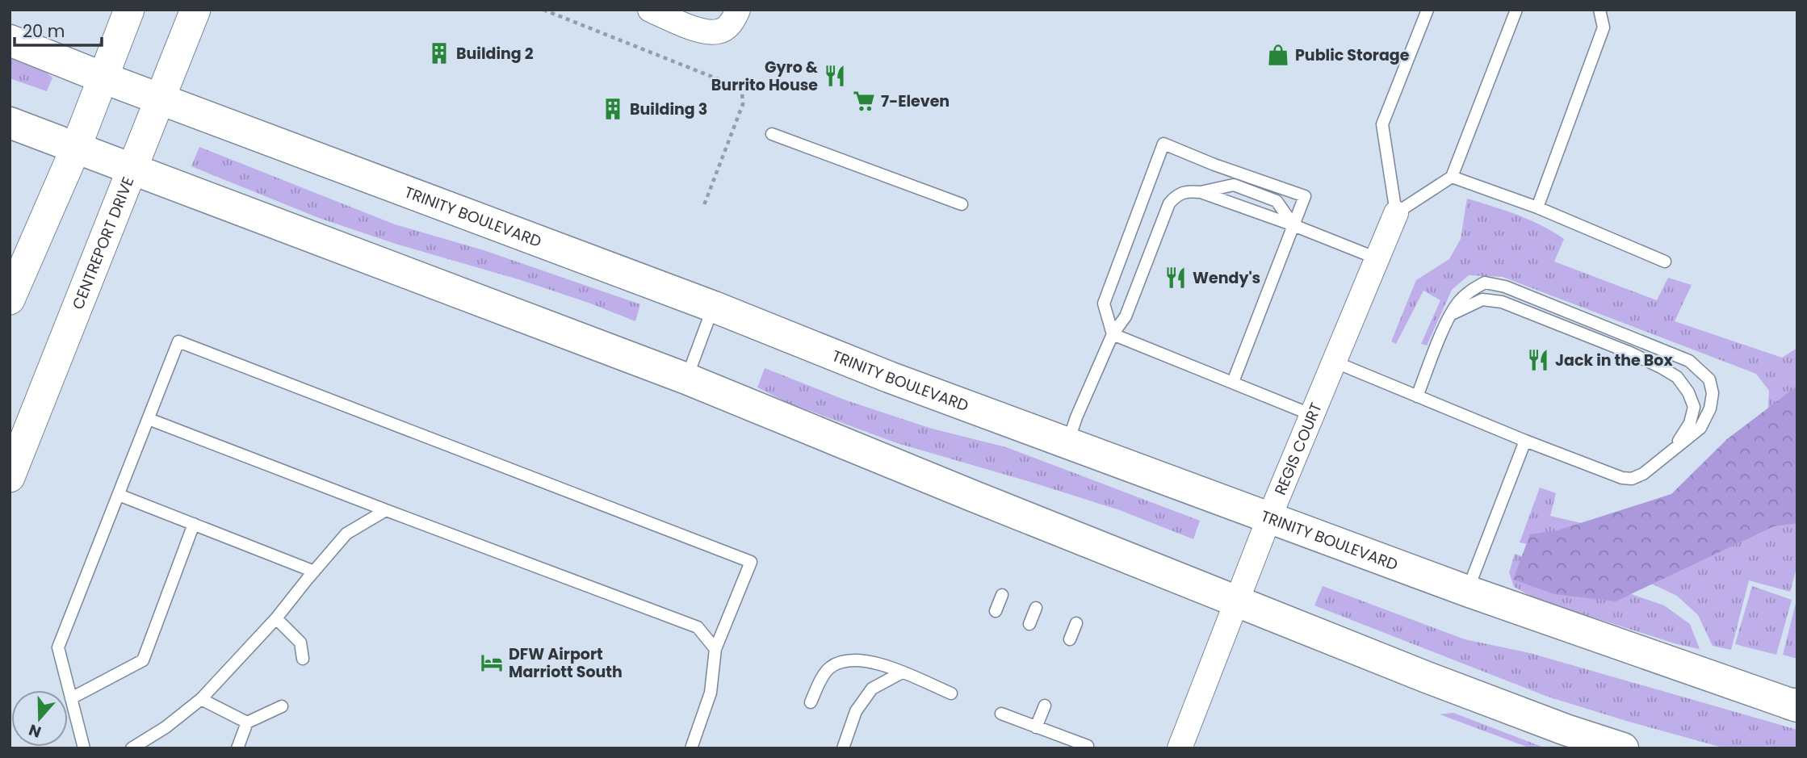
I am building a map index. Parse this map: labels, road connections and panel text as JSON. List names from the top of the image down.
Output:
{
  "streets": {
    "main road": ["TRINITY BOULEVARD"],
    "street": ["CENTREPORT DRIVE", "REGIS COURT"]
  },
  "crossings": [
    ["TRINITY BOULEVARD", "CENTREPORT DRIVE"],
    ["TRINITY BOULEVARD", "REGIS COURT"]
  ],
  "places": {
    "building": ["Building 2", "Building 3"],
    "shop": ["Public Storage"],
    "restaurant": ["Gyro & Burrito House", "Wendy's", "Jack in the Box"],
    "supermarket": ["7-Eleven"],
    "hotel": ["DFW Airport Marriott South"]
  },
  "scale_bar": "20 m",
  "north": "bottom"
}
